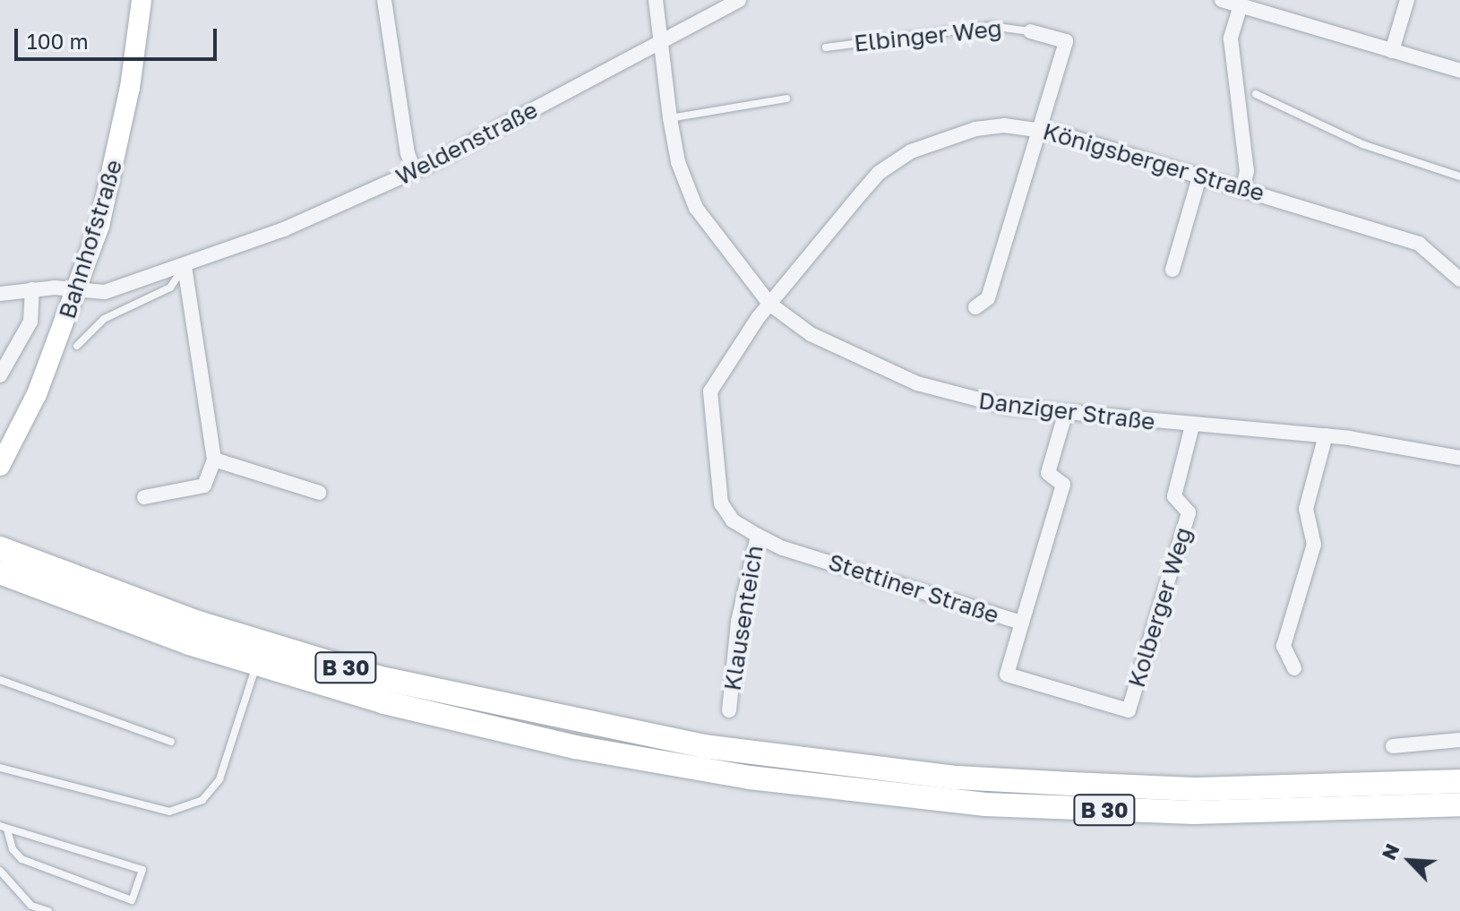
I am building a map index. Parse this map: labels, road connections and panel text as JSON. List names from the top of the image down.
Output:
{
  "streets": {
    "highway": ["B 30"],
    "main road": ["Bahnhofstraße"],
    "street": [
      "Elbinger Weg",
      "Weldenstraße",
      "Königsberger Straße",
      "Danziger Straße",
      "Stettiner Straße",
      "Kolberger Weg",
      "Klausenteich"
    ]
  },
  "crossings": [
    ["Elbinger Weg", "Königsberger Straße"],
    ["Weldenstraße", "Bahnhofstraße"],
    ["Weldenstraße", "Danziger Straße"],
    ["Königsberger Straße", "Danziger Straße"],
    ["Königsberger Straße", "Klausenteich"],
    ["Danziger Straße", "Kolberger Weg"],
    ["Danziger Straße", "Klausenteich"],
    ["Stettiner Straße", "Kolberger Weg"],
    ["Stettiner Straße", "Klausenteich"]
  ],
  "scale_bar": "100 m",
  "north": "top left"
}
